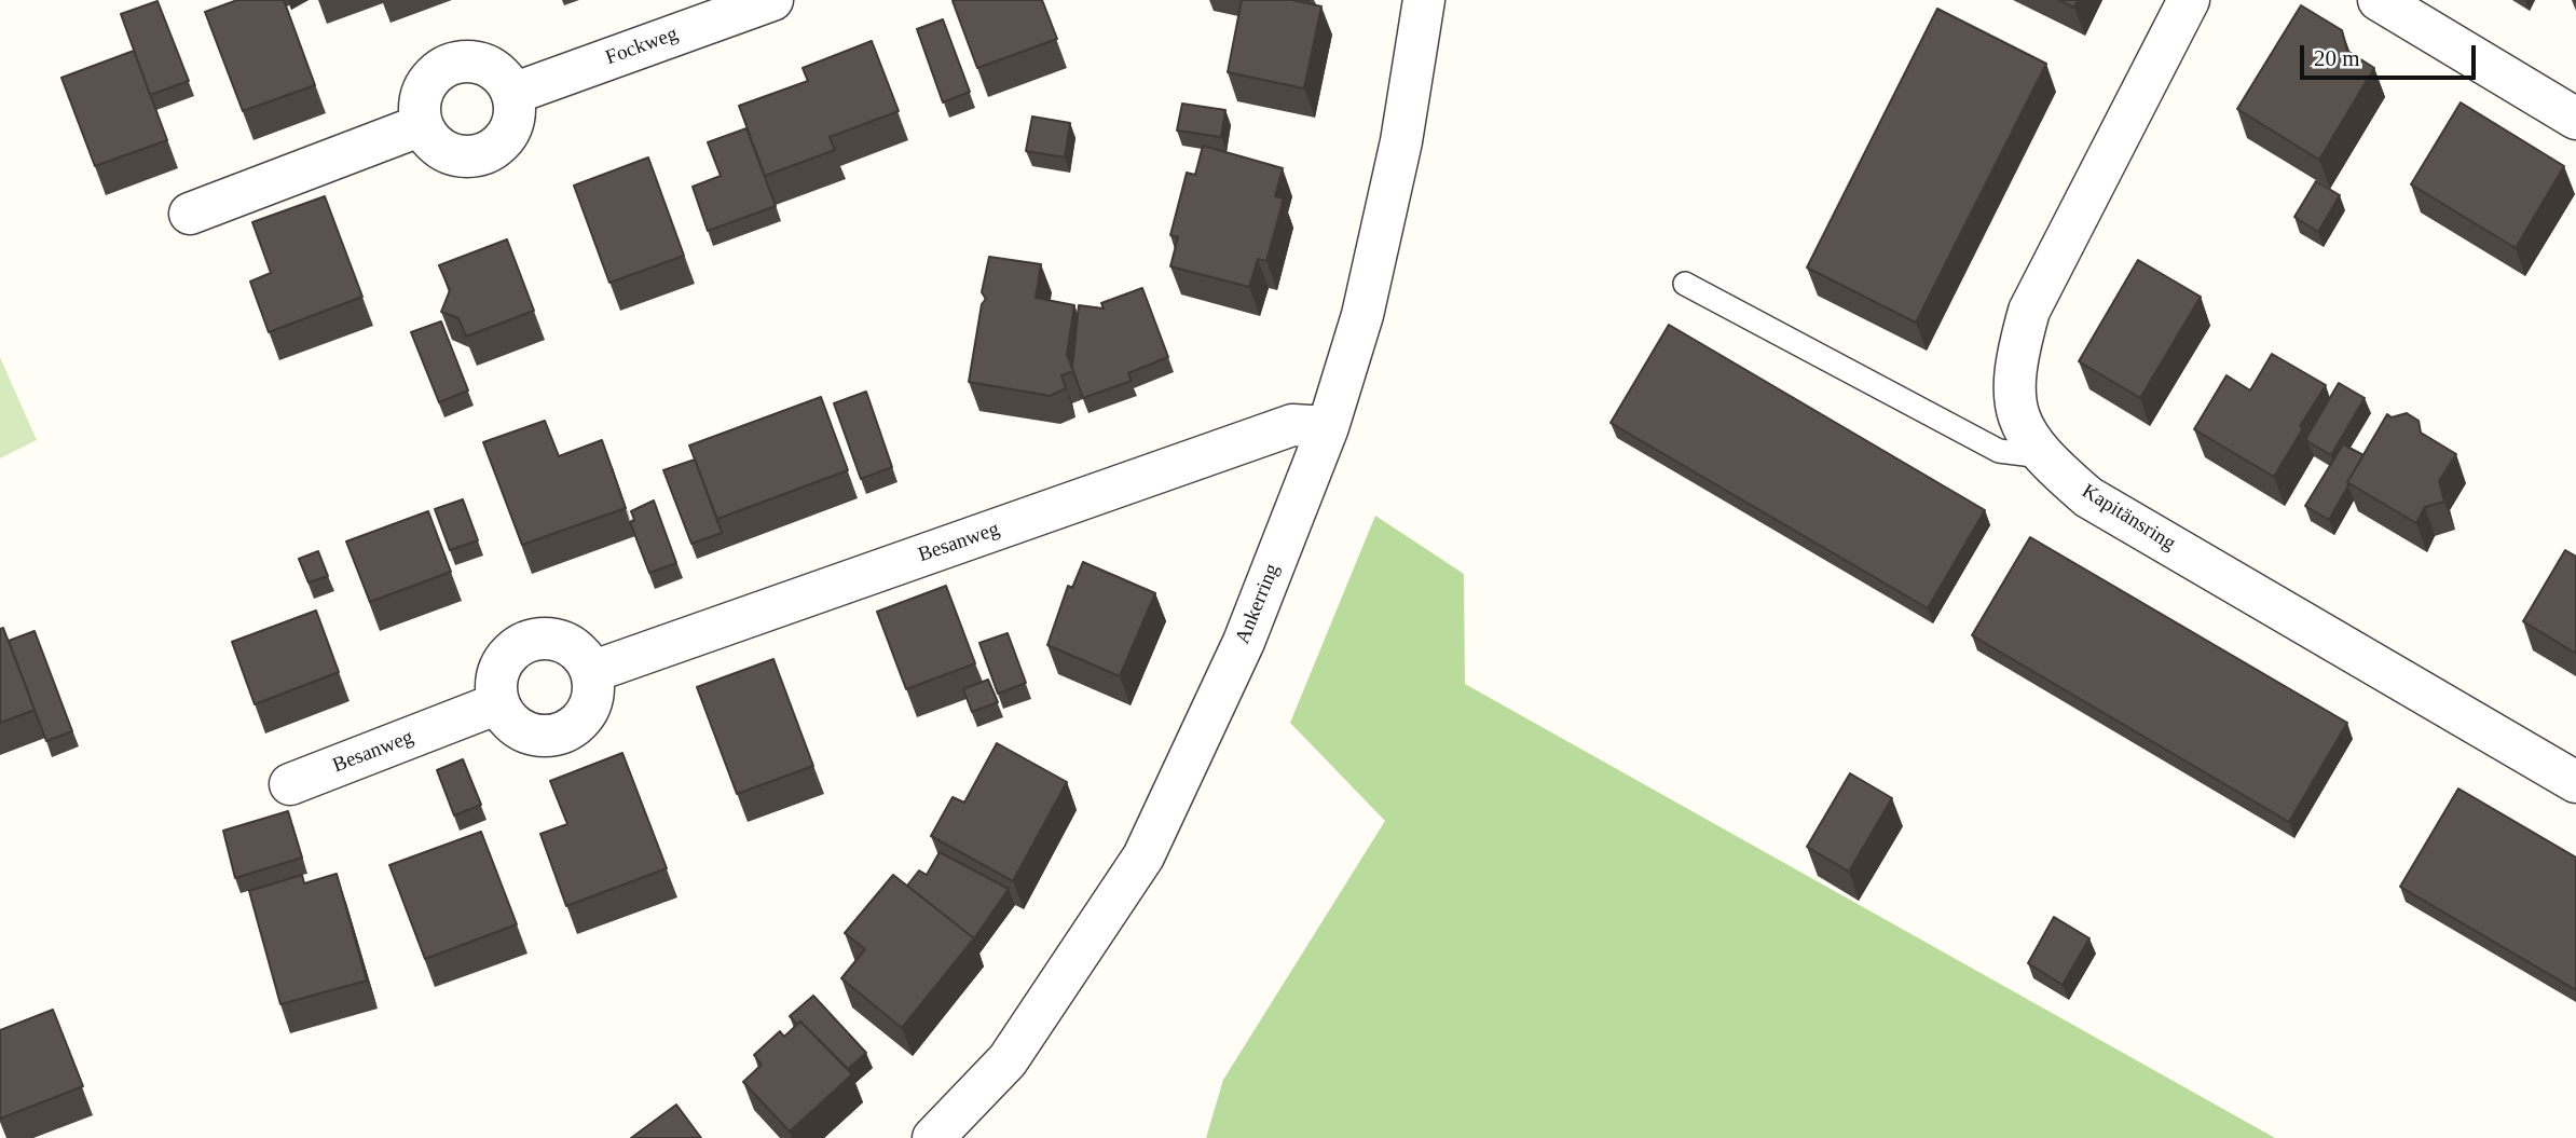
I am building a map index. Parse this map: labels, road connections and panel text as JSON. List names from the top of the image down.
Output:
{
  "streets": {
    "street": [
      "Fockweg",
      "Kapitänsring",
      "Besanweg",
      "Ankerring"
    ]
  },
  "crossings": [
    ["Besanweg", "Ankerring"]
  ],
  "scale_bar": "20 m"
}
